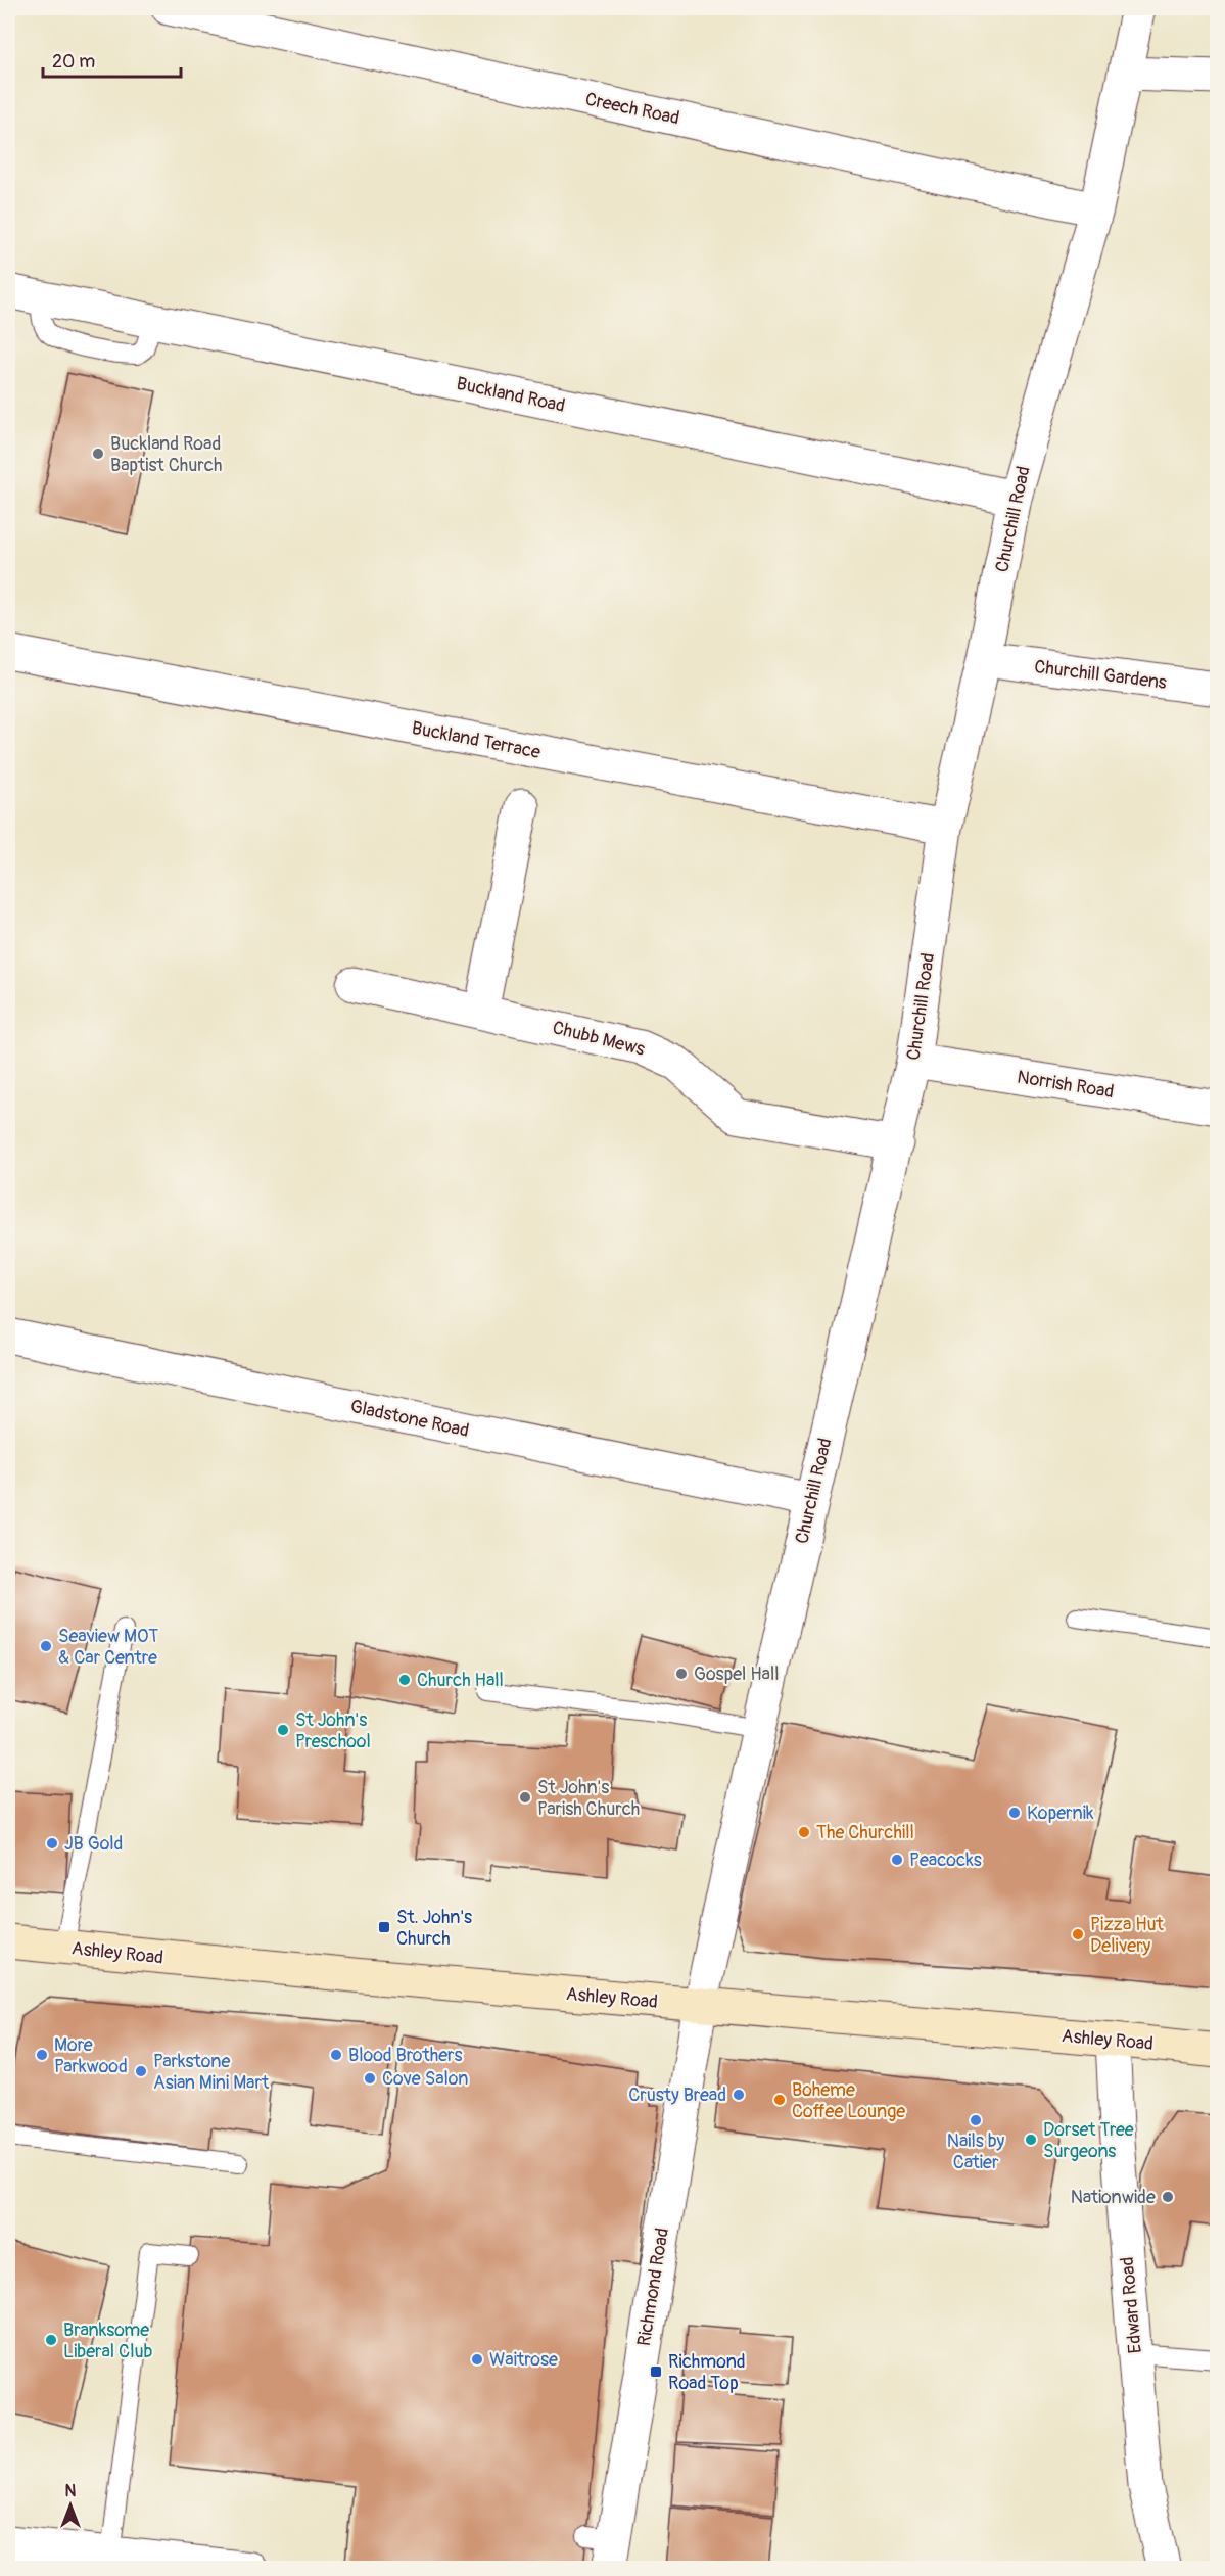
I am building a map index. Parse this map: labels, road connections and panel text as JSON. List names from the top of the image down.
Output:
{
  "streets": {
    "main road": ["Ashley Road"],
    "street": [
      "Creech Road",
      "Buckland Road",
      "Churchill Road",
      "Churchill Gardens",
      "Buckland Terrace",
      "Chubb Mews",
      "Norrish Road",
      "Gladstone Road",
      "Richmond Road",
      "Edward Road"
    ]
  },
  "crossings": [
    ["Creech Road", "Churchill Road"],
    ["Buckland Road", "Churchill Road"],
    ["Churchill Road", "Churchill Gardens"],
    ["Churchill Road", "Buckland Terrace"],
    ["Churchill Road", "Chubb Mews"],
    ["Churchill Road", "Norrish Road"],
    ["Churchill Road", "Gladstone Road"],
    ["Churchill Road", "Ashley Road"],
    ["Churchill Road", "Richmond Road"],
    ["Ashley Road", "Richmond Road"],
    ["Ashley Road", "Edward Road"]
  ],
  "places": {
    "other": [
      "Buckland Road Baptist Church",
      "Seaview MOT & Car Centre",
      "Gospel Hall",
      "Church Hall",
      "St John's Preschool",
      "St John's Parish Church",
      "Kopernik",
      "The Churchill",
      "JB Gold",
      "Peacocks",
      "Pizza Hut Delivery",
      "More Parkwood",
      "Blood Brothers",
      "Parkstone Asian Mini Mart",
      "Cove Salon",
      "Crusty Bread",
      "Boheme Coffee Lounge",
      "Nails by Catier",
      "Dorset Tree Surgeons",
      "Nationwide",
      "Branksome Liberal Club",
      "Waitrose"
    ],
    "transit": ["St. John's Church", "Richmond Road Top"]
  },
  "scale_bar": "20 m",
  "north": "top"
}
